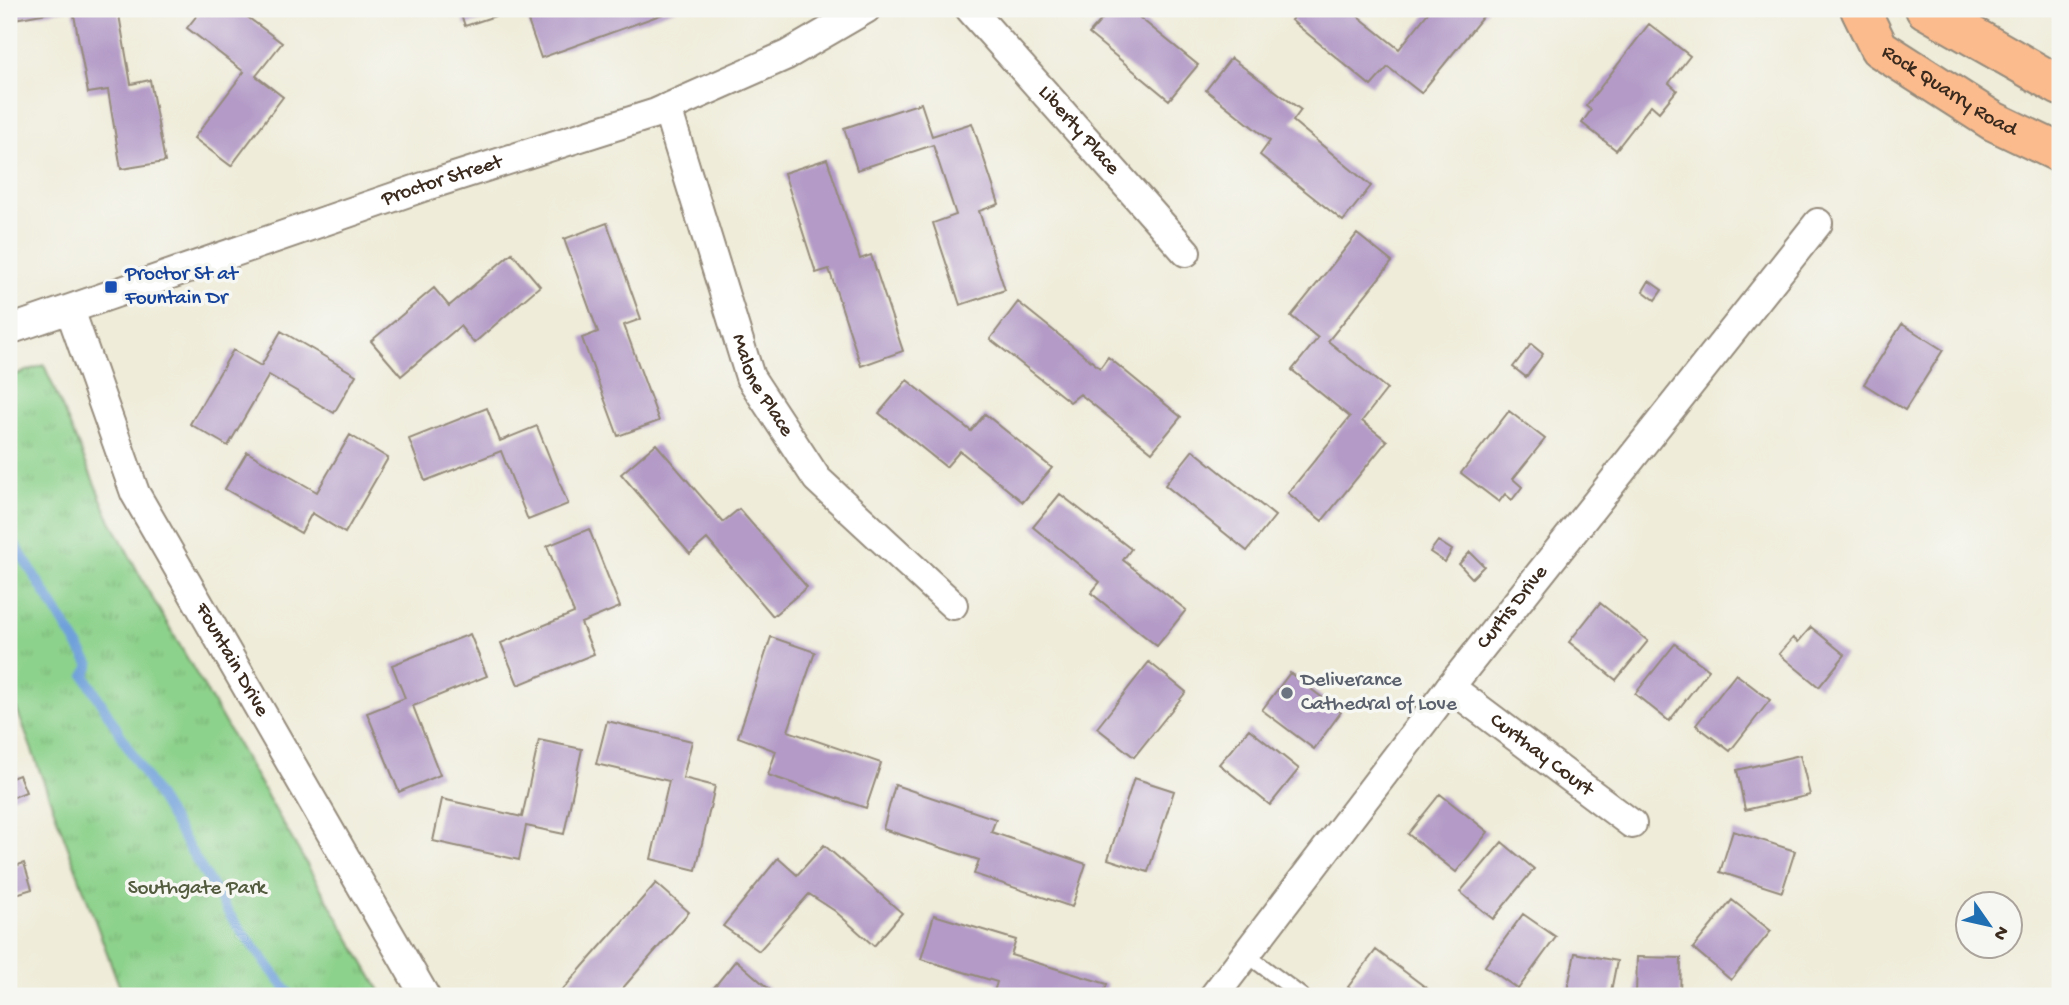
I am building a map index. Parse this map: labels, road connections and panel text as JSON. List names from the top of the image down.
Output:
{
  "streets": {
    "main road": ["Rock Quarry Road"],
    "street": [
      "Liberty Place",
      "Proctor Street",
      "Malone Place",
      "Curtis Drive",
      "Fountain Drive",
      "Curthay Court"
    ]
  },
  "crossings": [
    ["Proctor Street", "Malone Place"],
    ["Proctor Street", "Fountain Drive"],
    ["Curtis Drive", "Curthay Court"]
  ],
  "parks": ["Southgate Park"],
  "places": {
    "transit": ["Proctor St at Fountain Dr"],
    "other": ["Deliverance Cathedral of Love"]
  },
  "north": "bottom right"
}
